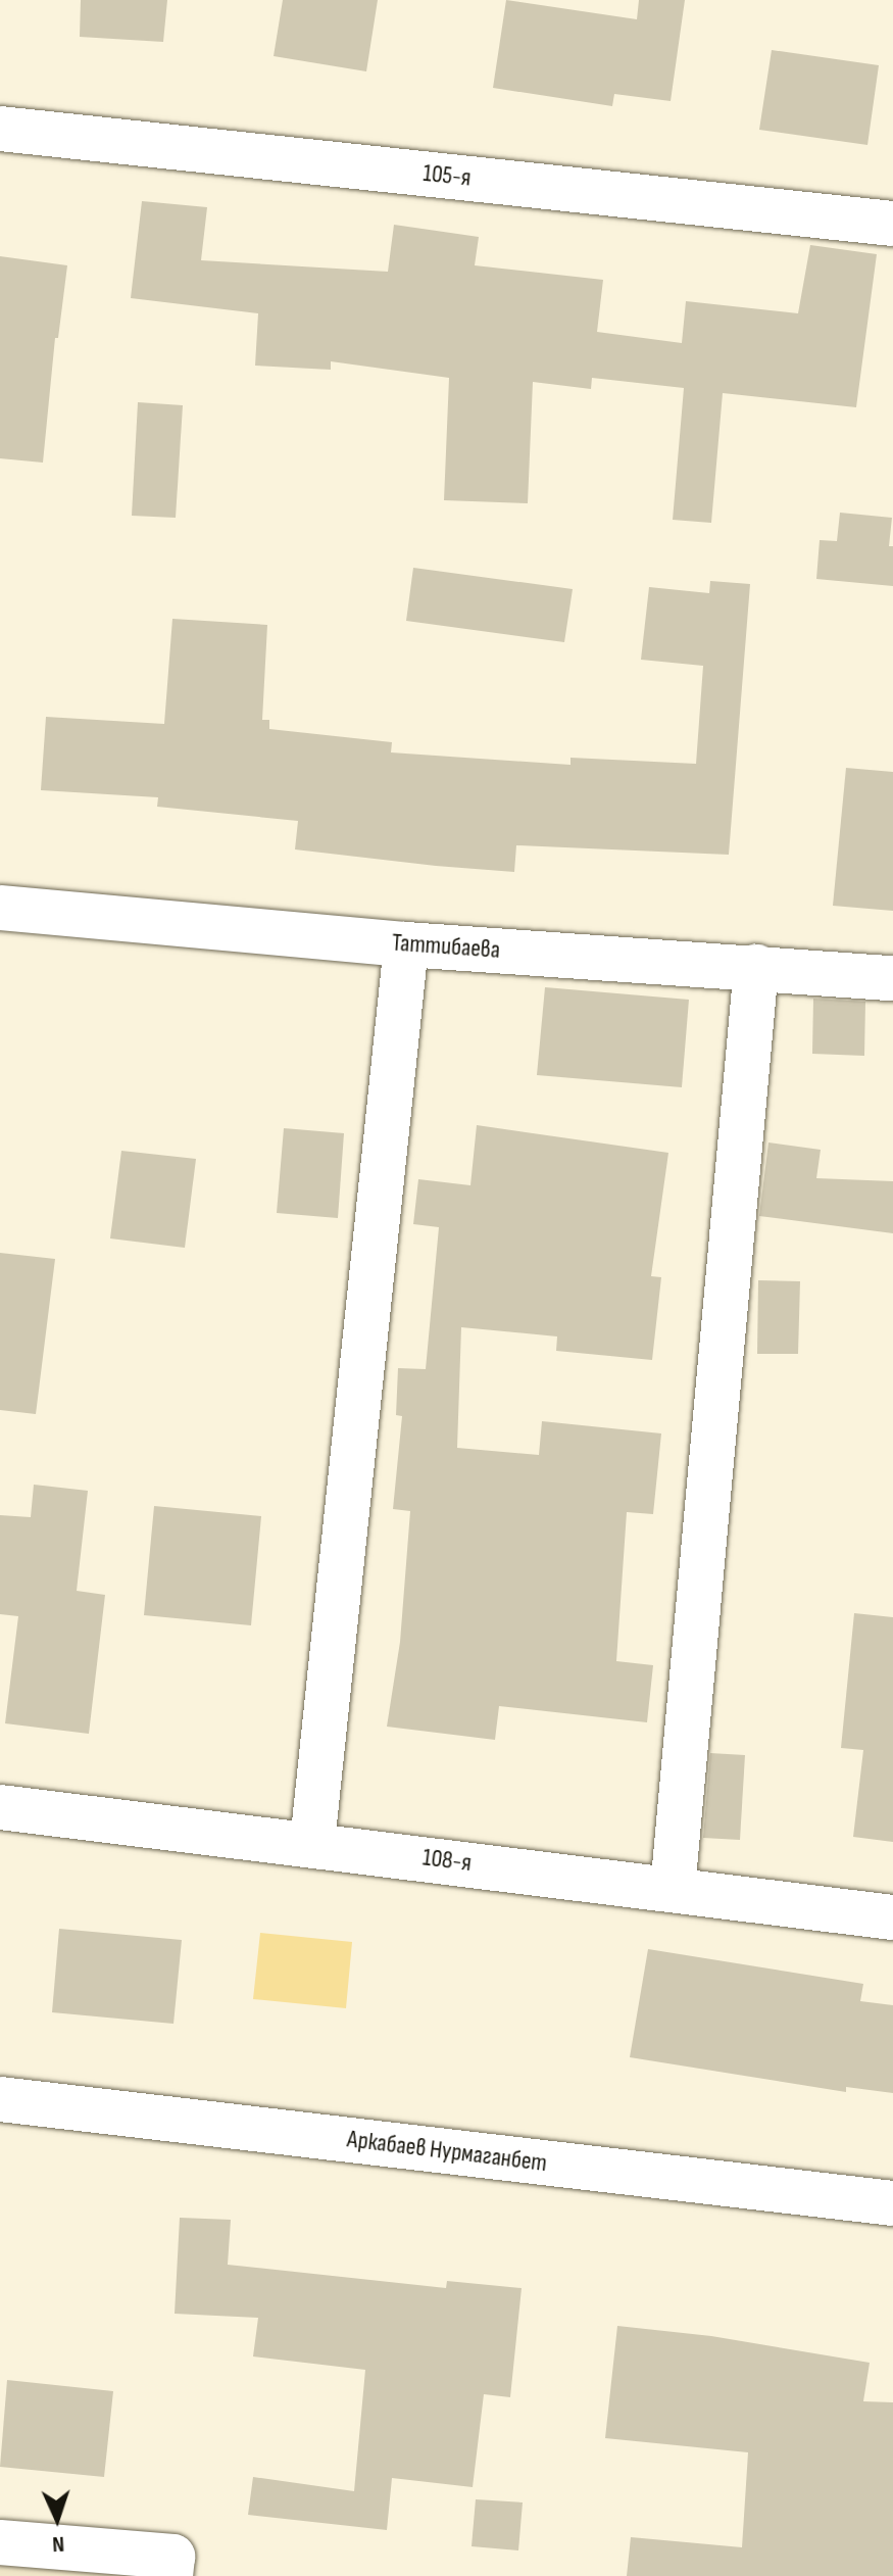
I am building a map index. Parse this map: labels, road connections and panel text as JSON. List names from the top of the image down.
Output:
{
  "streets": {
    "street": [
      "105-я",
      "Таттибаева",
      "108-я",
      "Аркабаев Нурмаганбет"
    ]
  },
  "north": "bottom"
}
